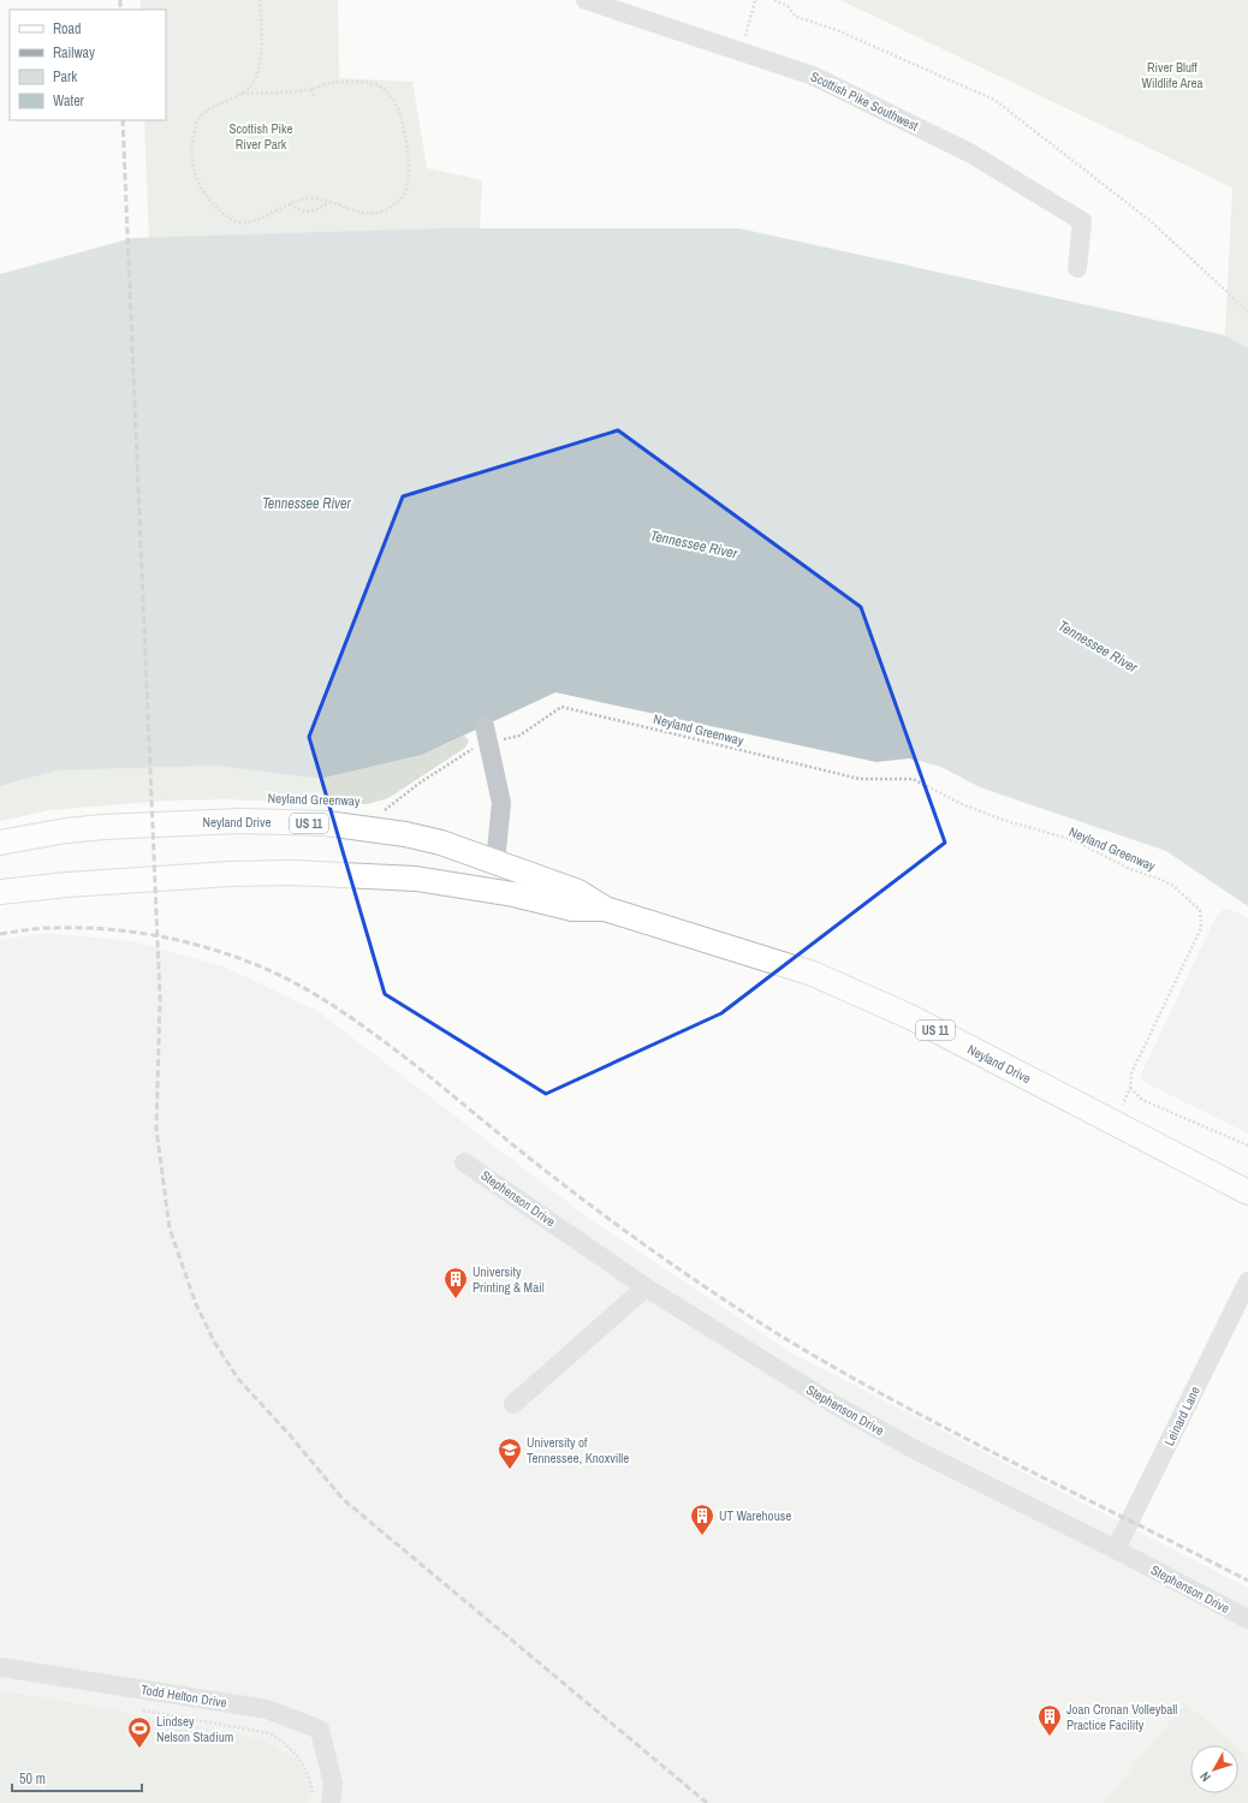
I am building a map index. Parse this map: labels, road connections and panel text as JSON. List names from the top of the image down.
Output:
{
  "streets": {
    "main road": ["Neyland Drive", "US 11"],
    "street": [
      "Scottish Pike Southwest",
      "Stephenson Drive",
      "Leinard Lane",
      "Todd Helton Drive"
    ],
    "path": ["Neyland Greenway"]
  },
  "crossings": [
    ["Neyland Greenway", "Neyland Drive"],
    ["Stephenson Drive", "Leinard Lane"]
  ],
  "water": ["Tennessee River"],
  "parks": ["River Bluff Wildlife Area", "Scottish Pike River Park"],
  "places": {
    "building": ["University Printing & Mail", "UT Warehouse", "Joan Cronan Volleyball Practice Facility"],
    "school or university": ["University of Tennessee, Knoxville"],
    "sports": ["Lindsey Nelson Stadium"]
  },
  "legend": [
    "Road",
    "Railway",
    "Park",
    "Water"
  ],
  "scale_bar": "50 m",
  "north": "bottom left"
}
